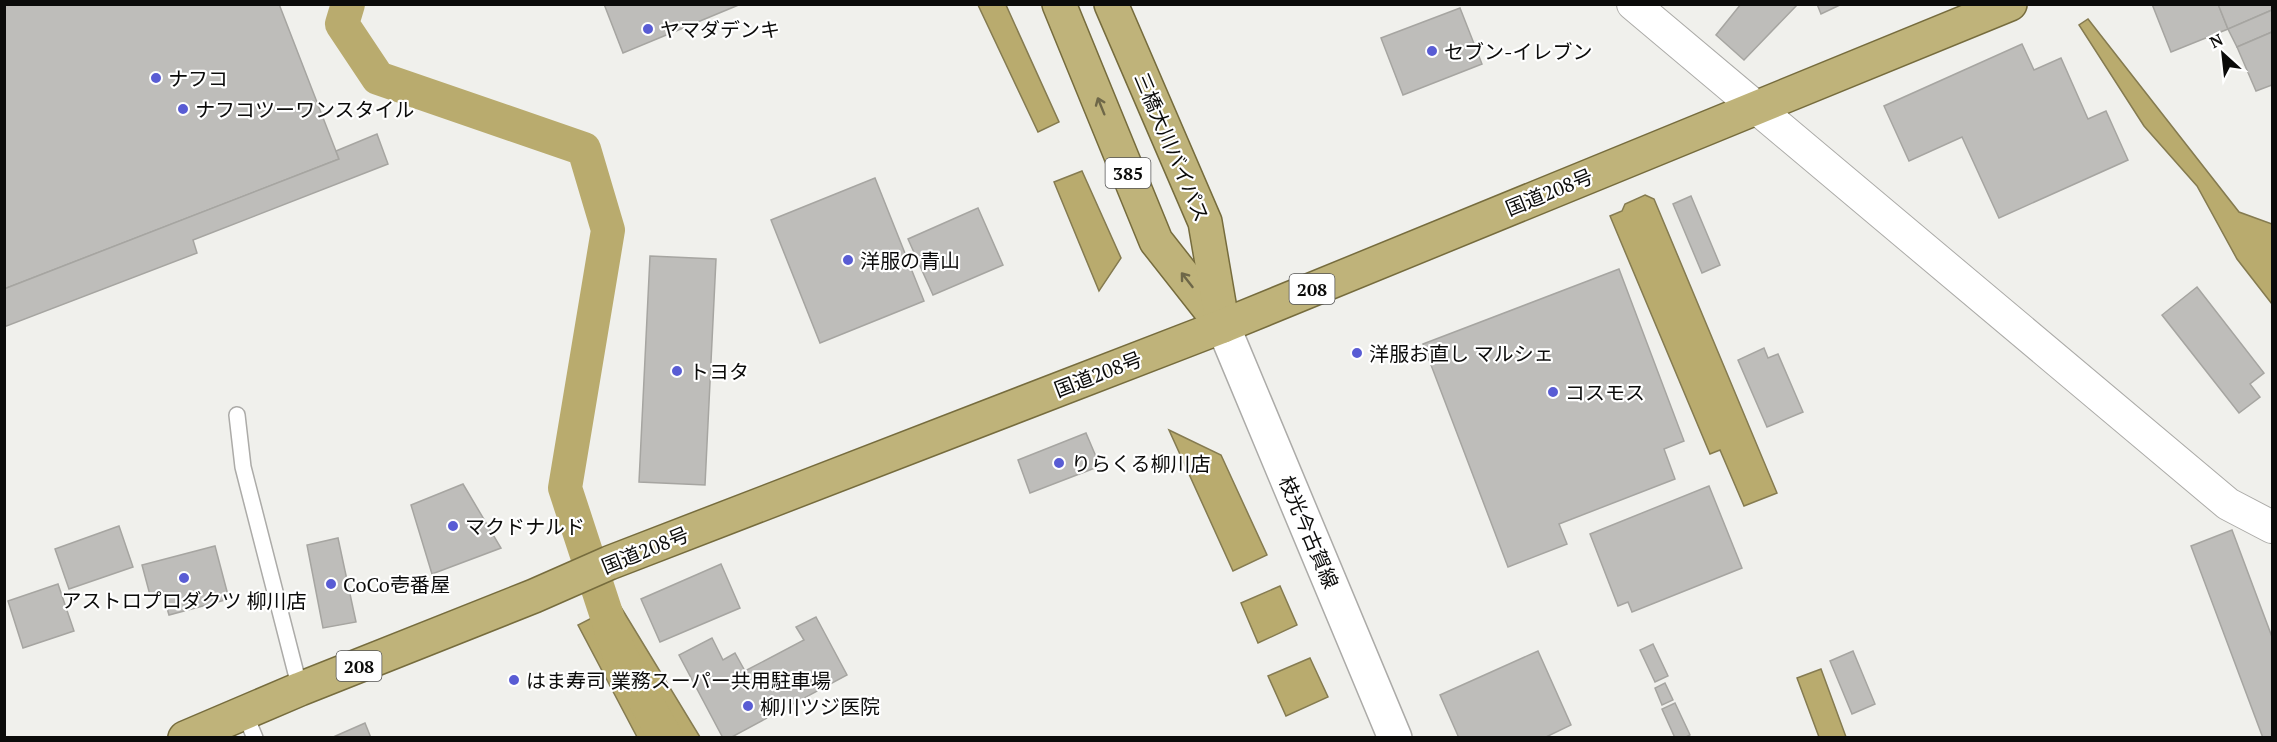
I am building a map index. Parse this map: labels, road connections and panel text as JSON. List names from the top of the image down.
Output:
{
  "streets": {
    "highway": [
      "三橋大川バイパス",
      "385",
      "国道208号",
      "208"
    ],
    "main road": ["枝光今古賀線"]
  },
  "crossings": [
    ["三橋大川バイパス", "385"],
    ["三橋大川バイパス", "国道208号"],
    ["三橋大川バイパス", "枝光今古賀線"],
    ["385", "国道208号"],
    ["385", "枝光今古賀線"],
    ["国道208号", "枝光今古賀線"]
  ],
  "places": [
    "ヤマダデンキ",
    "セブン-イレブン",
    "ナフコ",
    "ナフコツーワンスタイル",
    "洋服の青山",
    "洋服お直し マルシェ",
    "トヨタ",
    "コスモス",
    "りらくる柳川店",
    "マクドナルド",
    "アストロプロダクツ 柳川店",
    "CoCo壱番屋",
    "はま寿司 業務スーパー共用駐車場",
    "柳川ツジ医院"
  ],
  "north": "top left"
}
